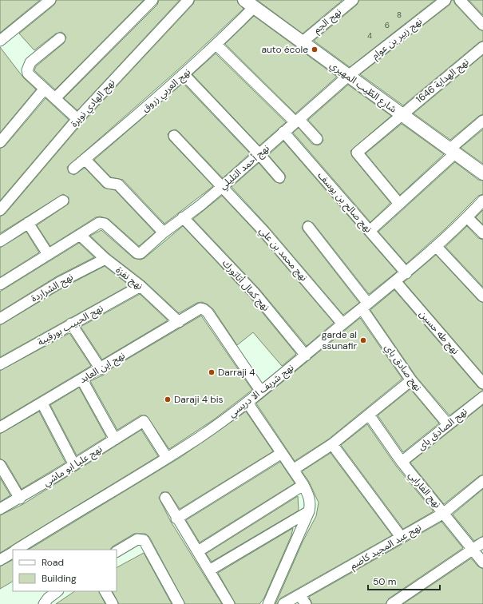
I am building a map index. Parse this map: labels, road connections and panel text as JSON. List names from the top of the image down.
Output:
{
  "streets": {
    "street": [
      "نهج الجم",
      "نهج زبير بن عوام",
      "نهج الهداية 1646",
      "شارع الطّيب المهيري",
      "نهج العربي زروق",
      "نهج الهادي نويرة",
      "نهج أحمد التليلي",
      "نهج صالح بن يوسف",
      "نهج محمد بن علي",
      "نهج نفزة",
      "نهج كمال أتاتورك",
      "نهج الشراردة",
      "نهج الحبيب بورقيبة",
      "نهج طه حسين",
      "نهج ابن العابد",
      "نهج صادق باي",
      "نهج شريف الا دريسي",
      "نهج الصادق باى",
      "نهج عليا ابو ماشي",
      "نهج الفارابي",
      "نهج عبد المجيد كاضم"
    ]
  },
  "crossings": [
    ["نهج الجم", "شارع الطّيب المهيري"],
    ["نهج زبير بن عوام", "شارع الطّيب المهيري"],
    ["نهج زبير بن عوام", "نهج أحمد التليلي"],
    ["نهج الهداية 1646", "شارع الطّيب المهيري"],
    ["شارع الطّيب المهيري", "نهج العربي زروق"],
    ["شارع الطّيب المهيري", "نهج أحمد التليلي"],
    ["نهج أحمد التليلي", "نهج صالح بن يوسف"],
    ["نهج أحمد التليلي", "نهج محمد بن علي"],
    ["نهج أحمد التليلي", "نهج نفزة"],
    ["نهج أحمد التليلي", "نهج كمال أتاتورك"],
    ["نهج صالح بن يوسف", "نهج شريف الا دريسي"],
    ["نهج محمد بن علي", "نهج شريف الا دريسي"],
    ["نهج نفزة", "نهج الشراردة"],
    ["نهج نفزة", "نهج الحبيب بورقيبة"],
    ["نهج نفزة", "نهج ابن العابد"],
    ["نهج كمال أتاتورك", "نهج شريف الا دريسي"],
    ["نهج طه حسين", "نهج شريف الا دريسي"],
    ["نهج ابن العابد", "نهج شريف الا دريسي"],
    ["نهج صادق باي", "نهج شريف الا دريسي"],
    ["نهج صادق باي", "نهج الصادق باى"],
    ["نهج شريف الا دريسي", "نهج عليا ابو ماشي"],
    ["نهج الصادق باى", "نهج الفارابي"],
    ["نهج الفارابي", "نهج عبد المجيد كاضم"]
  ],
  "places": [
    "auto école",
    "garde al ssunafir",
    "Darraji 4",
    "Daraji 4 bis"
  ],
  "house_numbers": ["8", "6", "4"],
  "legend": ["Road", "Building"],
  "scale_bar": "50 m"
}
